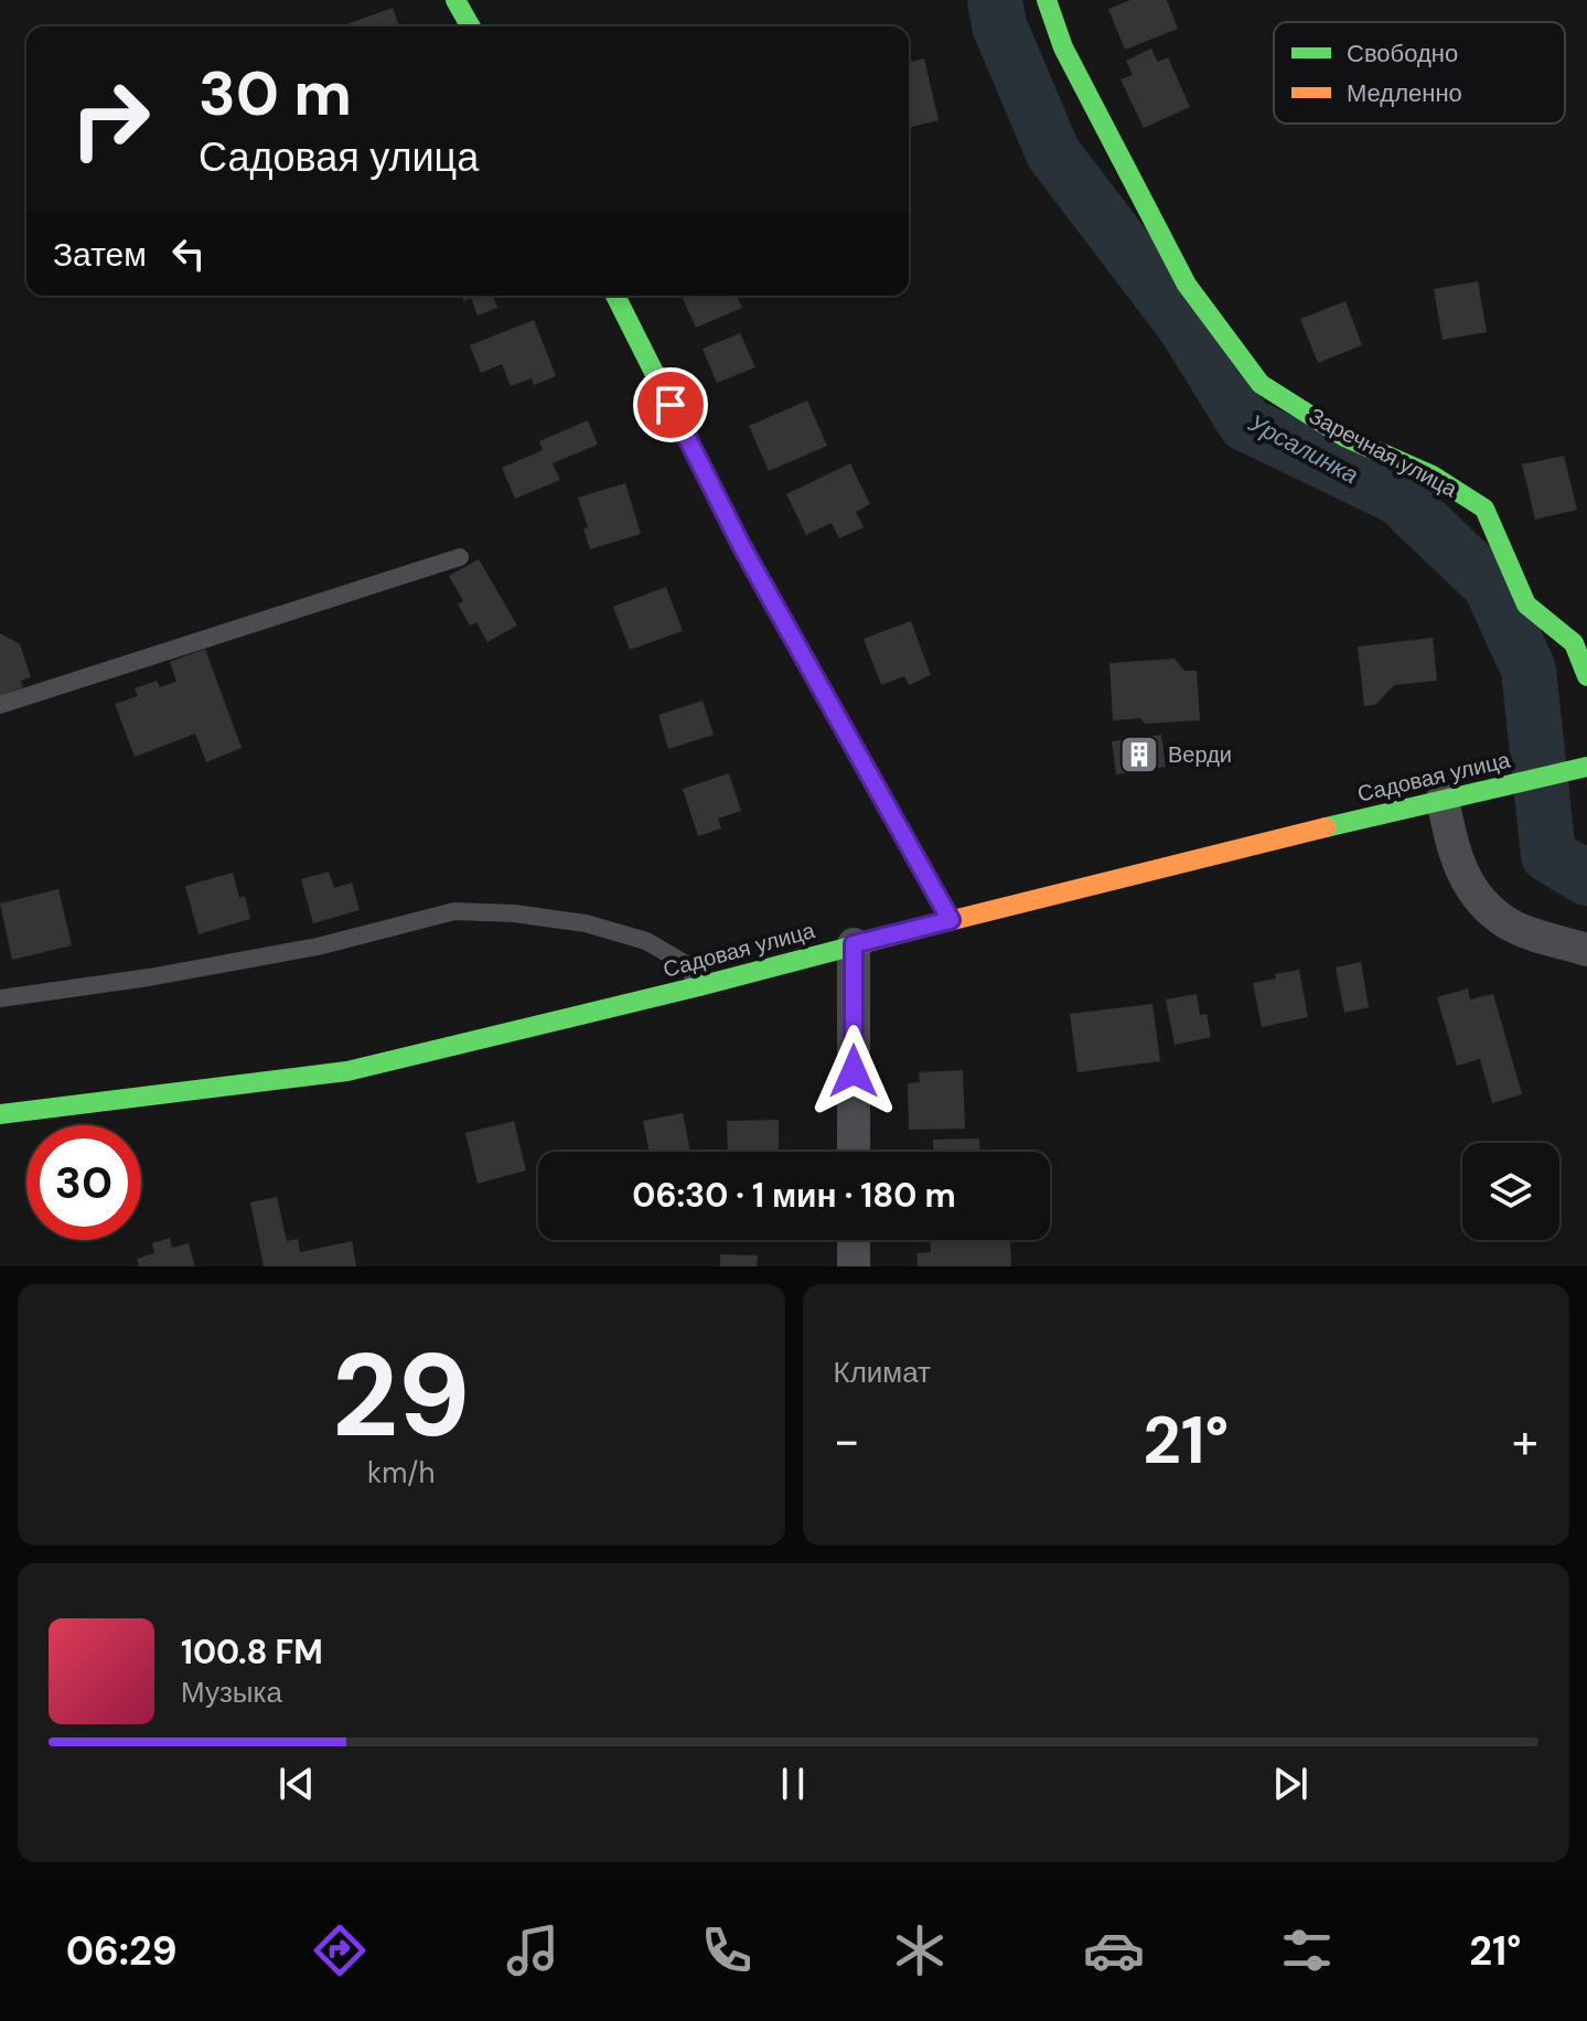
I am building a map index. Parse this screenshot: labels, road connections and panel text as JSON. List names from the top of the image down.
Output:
{
  "streets": {
    "street": ["Заречная улица", "Садовая улица"]
  },
  "water": ["Урсалинка"],
  "places": {
    "building": ["Верди"]
  },
  "legend": ["Свободно", "Медленно"],
  "page": {
    "turn": ["30 m", "Садовая улица"],
    "then": "Затем",
    "limit": "30",
    "trip": "06:30 · 1 мин · 180 m",
    "tile": [
      ["29", "km/h"],
      "Климат"
    ],
    "heat": ["−", "21°", "+"],
    "song": ["100.8 FM", "Музыка"],
    "tabs": ["06:29", "21°"]
  }
}
